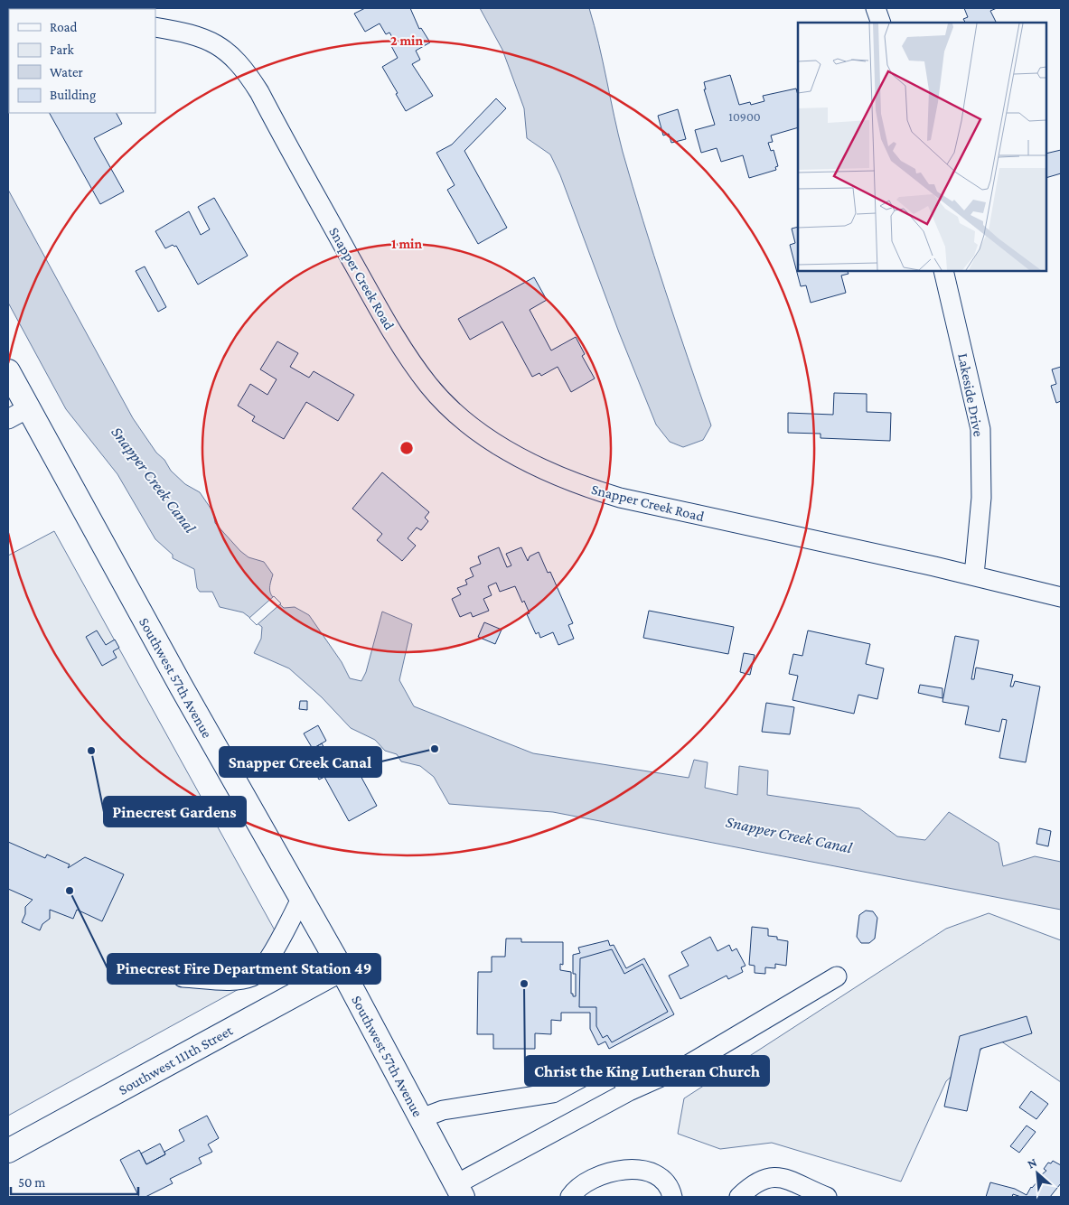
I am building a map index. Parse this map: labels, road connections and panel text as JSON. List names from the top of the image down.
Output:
{
  "streets": {
    "main road": ["Southwest 57th Avenue", "Southwest 111th Street"],
    "street": ["Snapper Creek Road", "Lakeside Drive"]
  },
  "crossings": [
    ["Snapper Creek Road", "Lakeside Drive"],
    ["Southwest 57th Avenue", "Southwest 111th Street"]
  ],
  "water": ["Snapper Creek Canal"],
  "places": [
    "Snapper Creek Canal",
    "Pinecrest Gardens",
    "Pinecrest Fire Department Station 49",
    "Christ the King Lutheran Church"
  ],
  "house_numbers": ["10900"],
  "legend": [
    "Road",
    "Park",
    "Water",
    "Building"
  ],
  "scale_bar": "50 m",
  "north": "top left",
  "rings": ["2 min", "1 min"]
}
